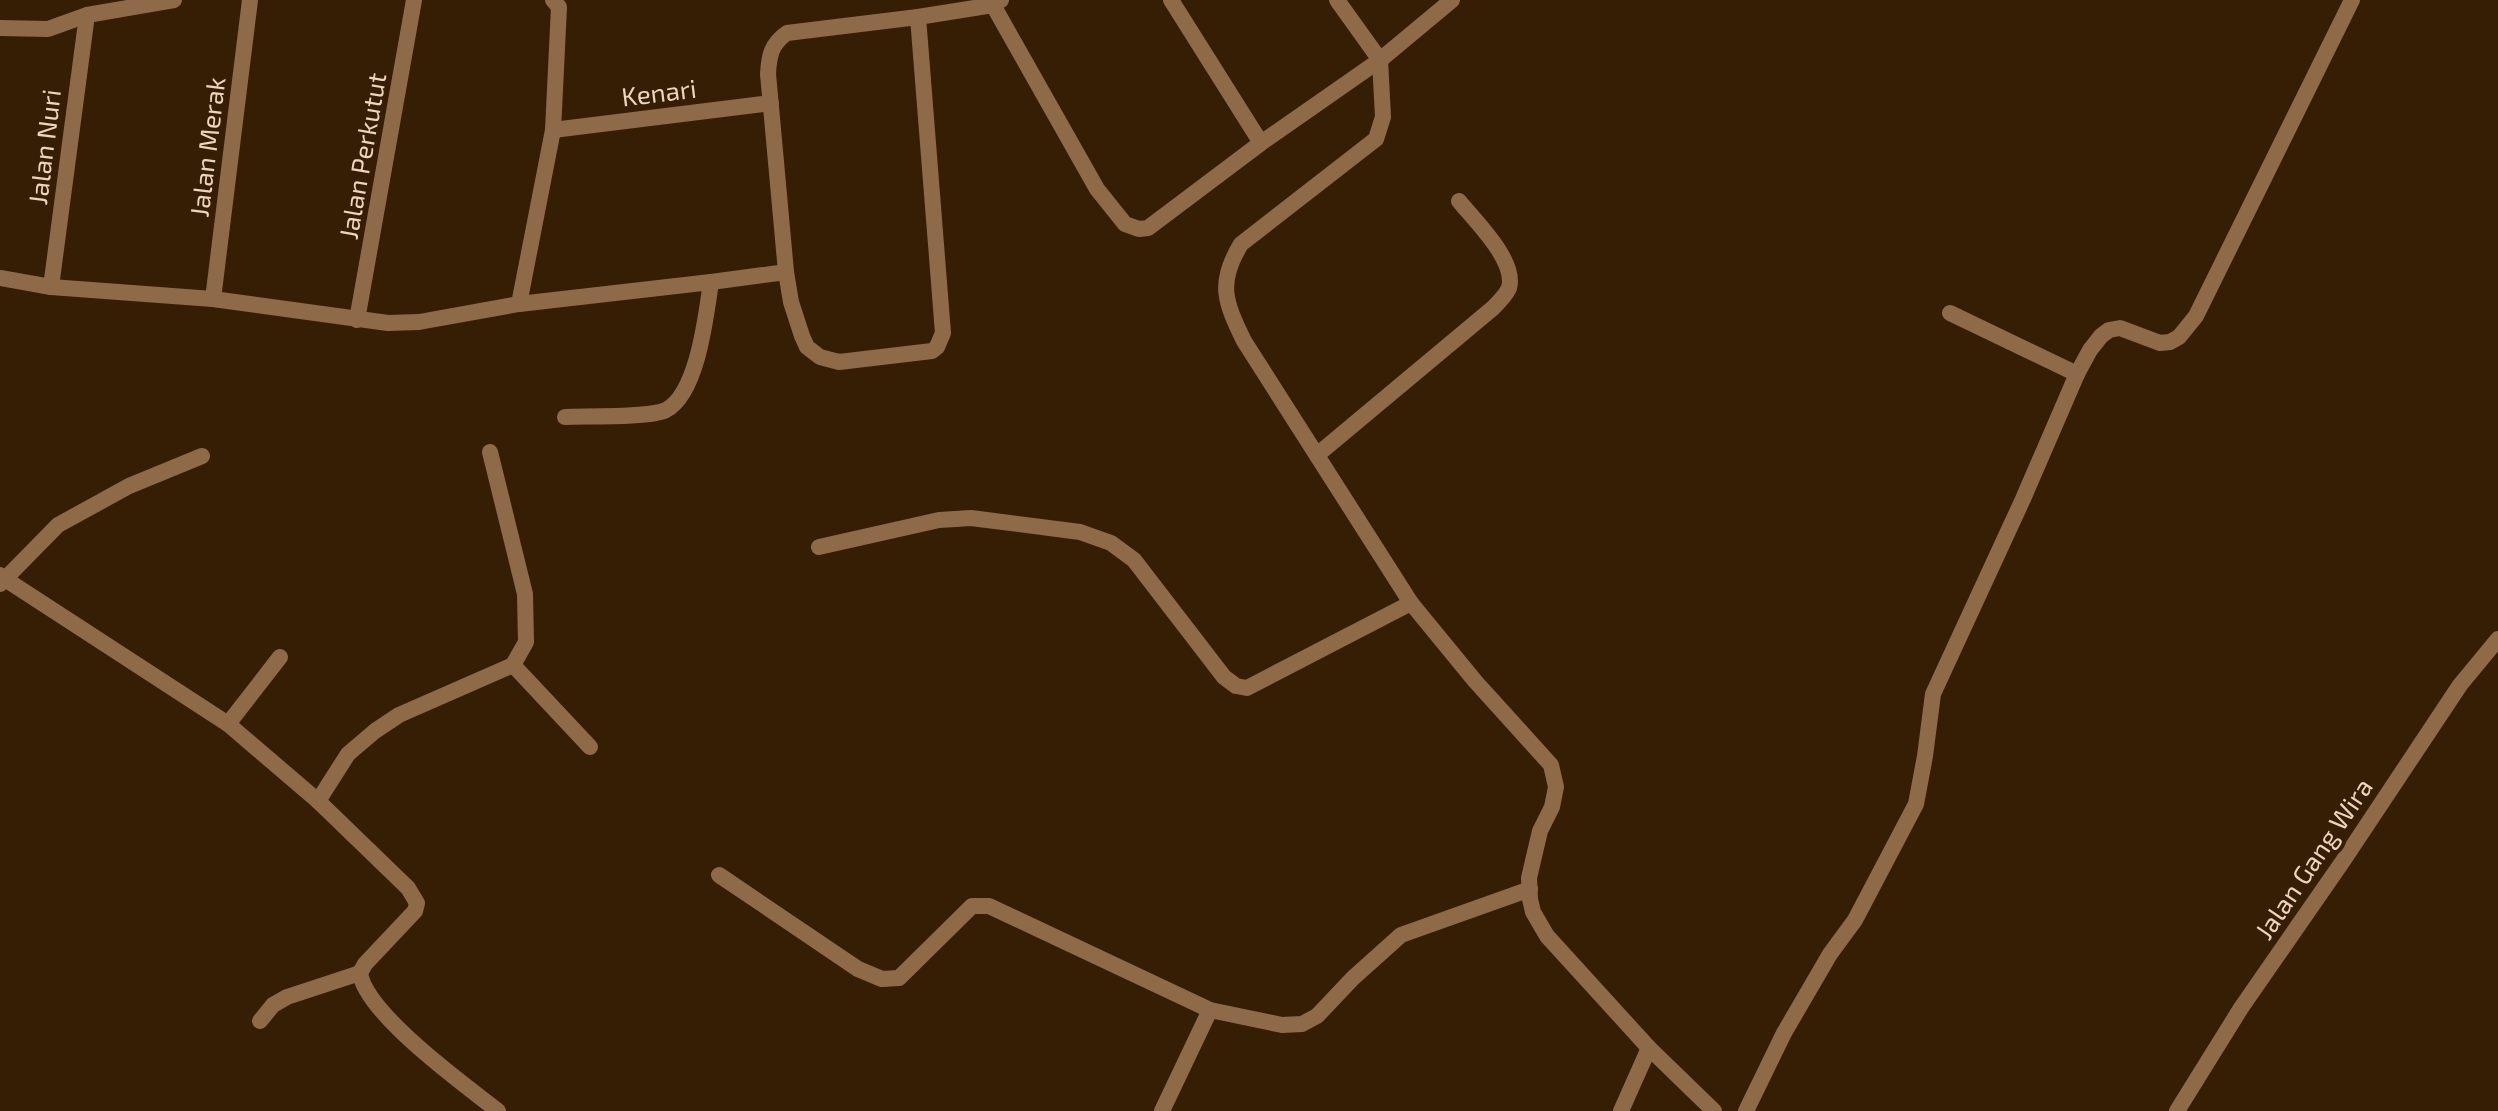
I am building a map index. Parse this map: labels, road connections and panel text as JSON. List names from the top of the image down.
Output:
{
  "streets": {
    "street": [
      "Kenari",
      "Jalan Nuri",
      "Jalan Merak",
      "Jalan Perkutut",
      "Jalan Gang Wira"
    ]
  }
}
